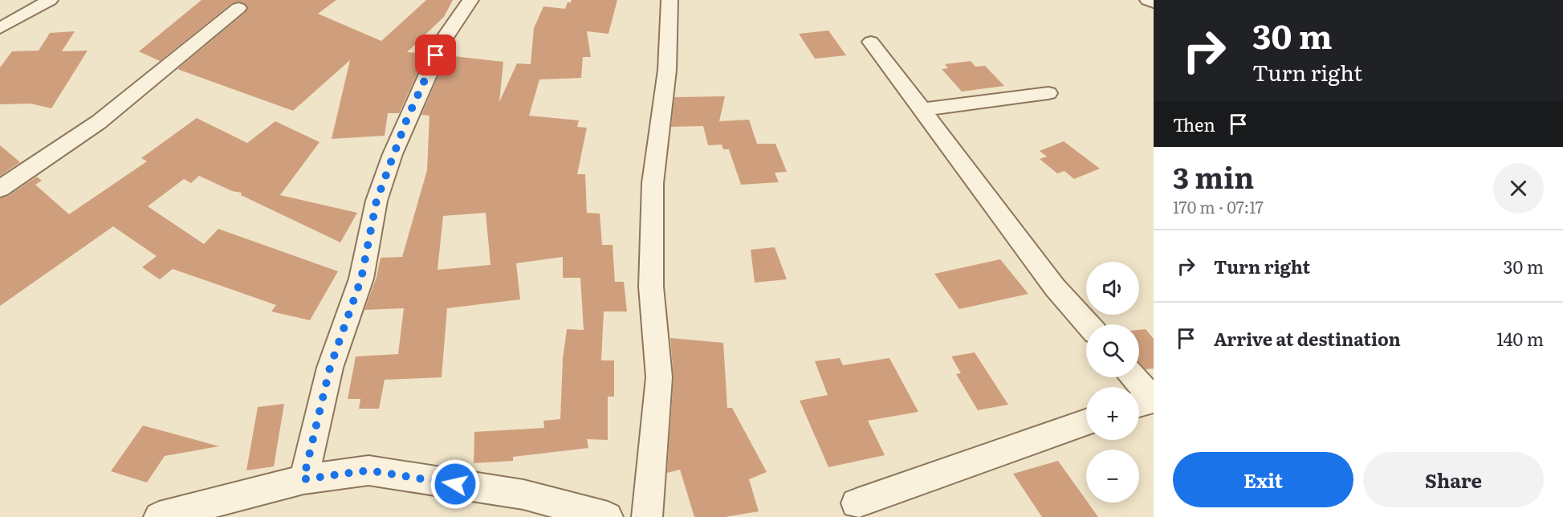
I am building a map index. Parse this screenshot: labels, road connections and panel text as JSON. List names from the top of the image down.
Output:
{
  "page": {
    "turn": ["30 m", "Turn right"],
    "then": "Then",
    "heading": ["3 min", "170 m · 07:17"],
    "list": [
      {
        "name": "Turn right",
        "value": "30 m"
      },
      {
        "name": "Arrive at destination",
        "value": "140 m"
      }
    ],
    "map_buttons": ["+", "−"],
    "buttons": ["Exit", "Share"]
  }
}
